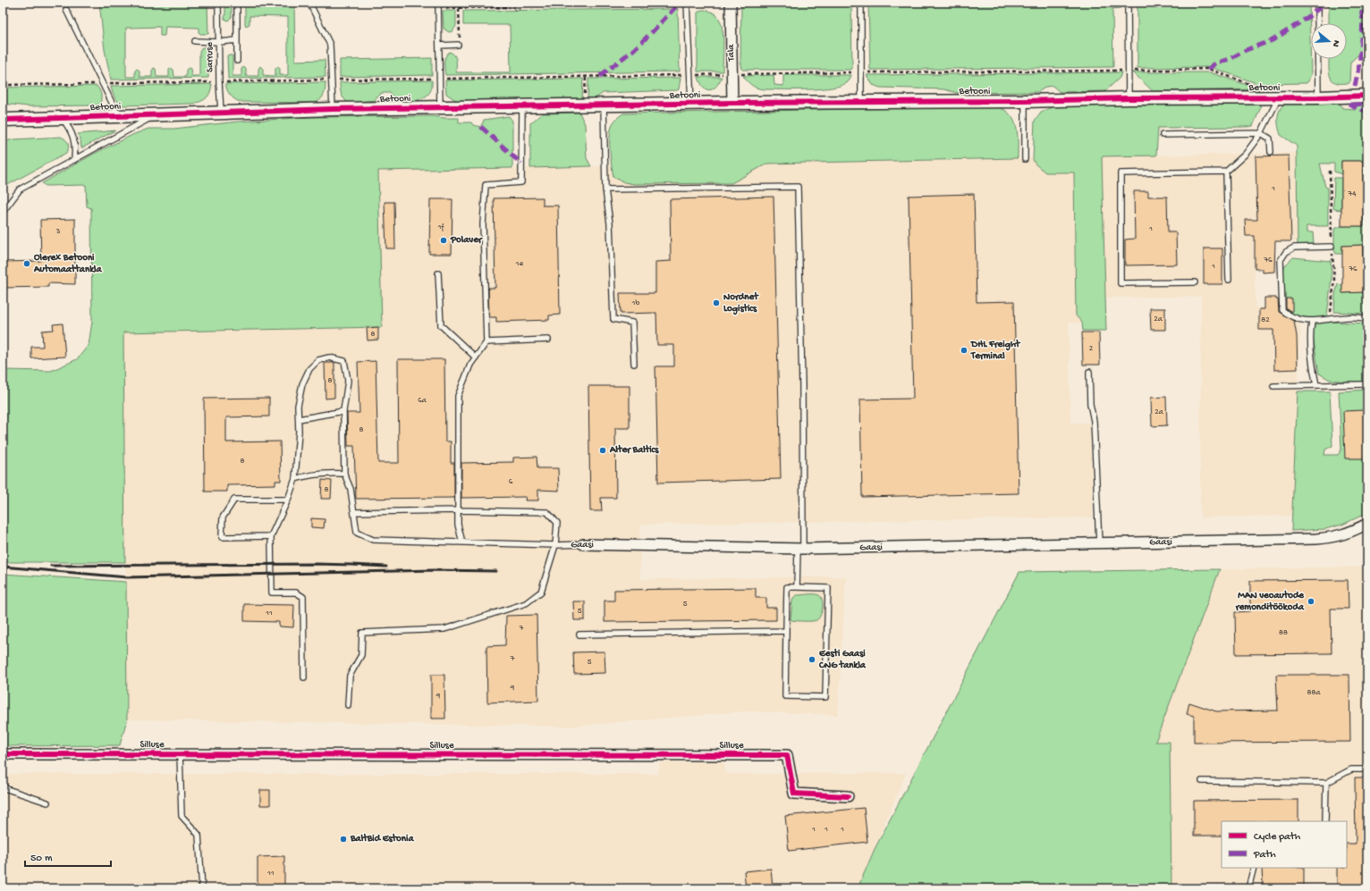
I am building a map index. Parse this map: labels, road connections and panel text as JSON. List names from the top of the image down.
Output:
{
  "streets": {
    "street": [
      "Tala",
      "Betooni",
      "Gaasi",
      "Silluse"
    ],
    "lane": ["Sarruse"]
  },
  "crossings": [
    ["Tala", "Betooni"],
    ["Sarruse", "Betooni"]
  ],
  "places": [
    "Polaver",
    "Olerex Betooni Automaattankla",
    "Nordnet Logistics",
    "DHL Freight Terminal",
    "Alter Baltics",
    "MAN veoautode remonditöökoda",
    "Eesti Gaasi CNG tankla",
    "BaltBid Estonia"
  ],
  "house_numbers": [
    "1",
    "74",
    "1f",
    "1",
    "3",
    "76",
    "1e",
    "1",
    "76",
    "1b",
    "2a",
    "82",
    "8",
    "2",
    "8",
    "6a",
    "2a",
    "8",
    "8",
    "6",
    "8",
    "5",
    "5",
    "11",
    "7",
    "88",
    "7",
    "5",
    "9",
    "88a",
    "9",
    "1",
    "1",
    "1",
    "11"
  ],
  "legend": ["Cycle path", "Path"],
  "scale_bar": "50 m",
  "north": "right"
}
